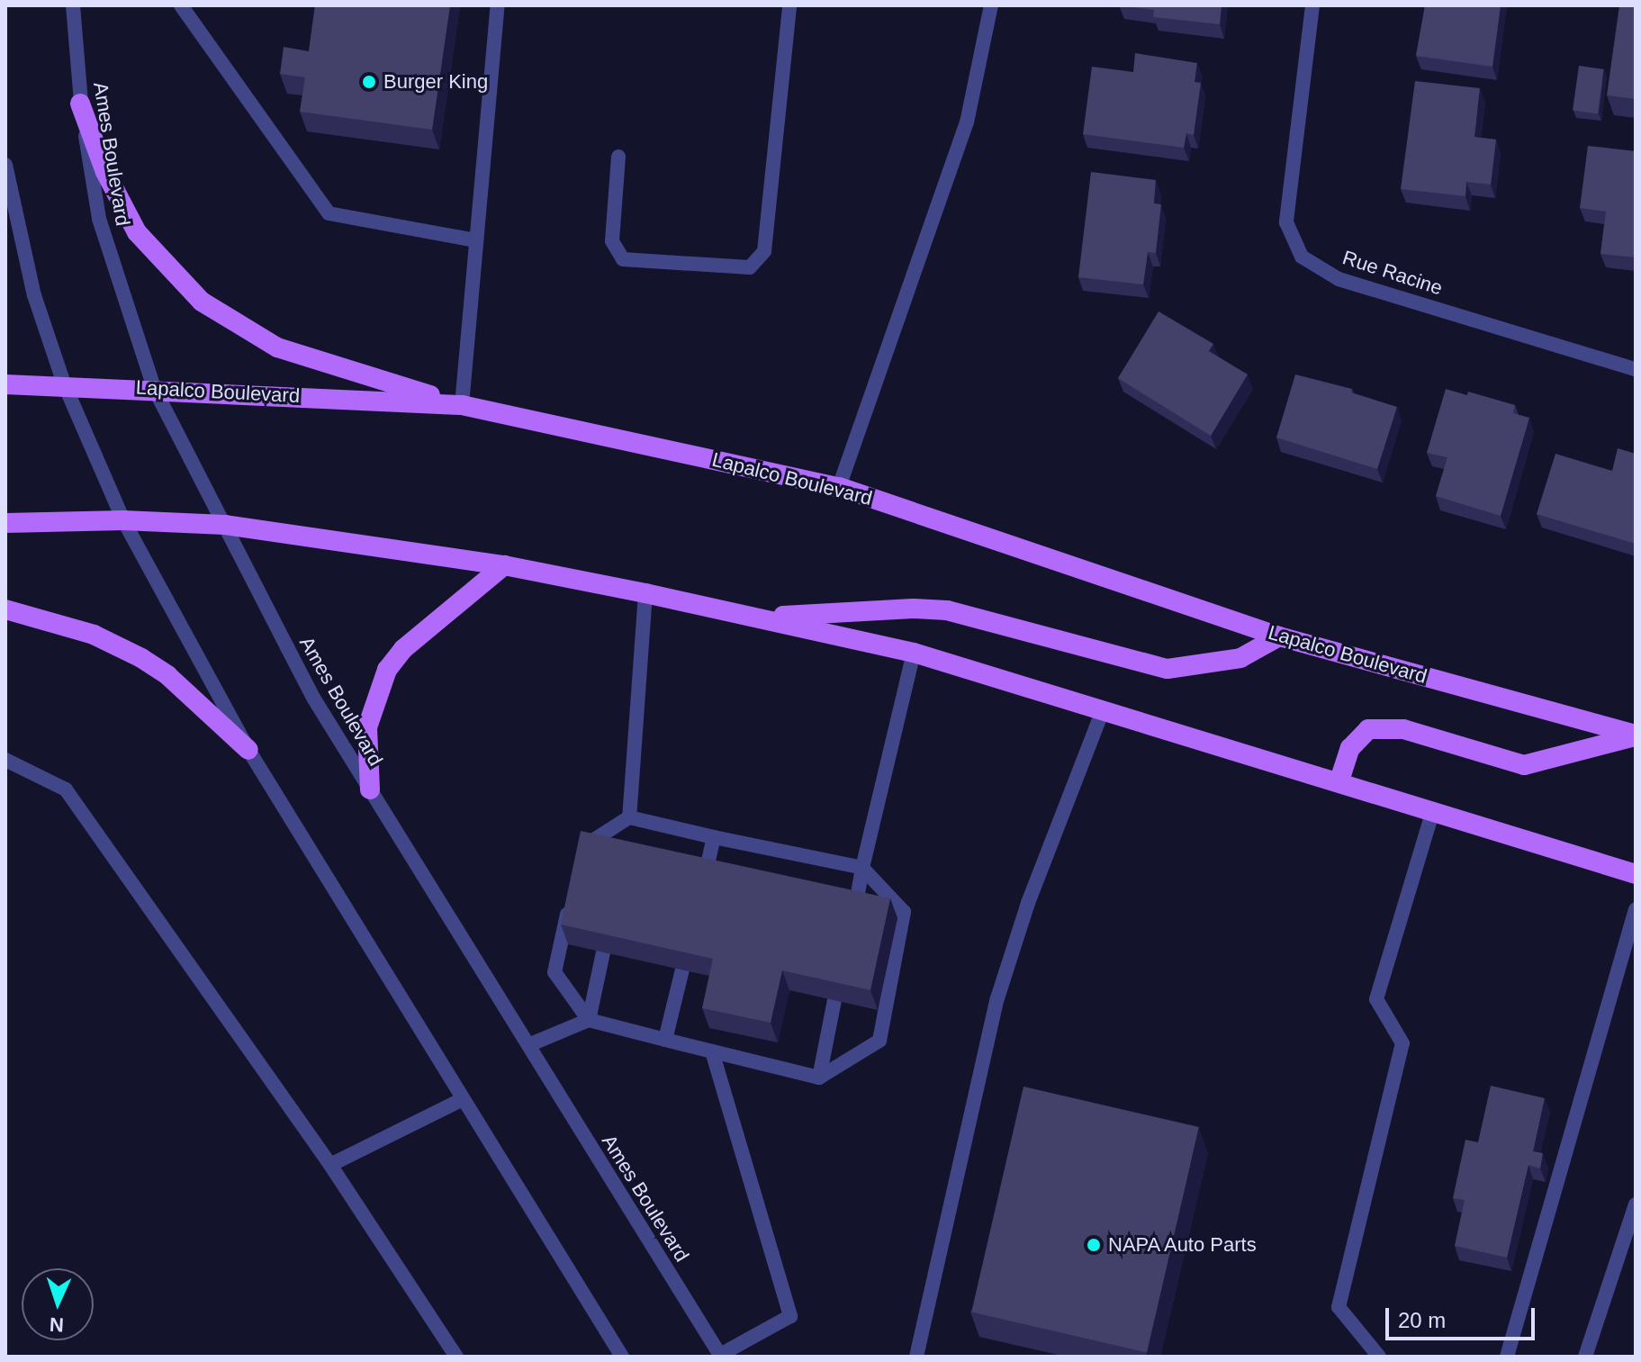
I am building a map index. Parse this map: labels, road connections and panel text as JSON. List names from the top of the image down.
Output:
{
  "streets": {
    "main road": ["Lapalco Boulevard"],
    "street": ["Ames Boulevard", "Rue Racine"]
  },
  "crossings": [
    ["Ames Boulevard", "Lapalco Boulevard"]
  ],
  "places": ["Burger King", "NAPA Auto Parts"],
  "scale_bar": "20 m",
  "north": "bottom"
}
